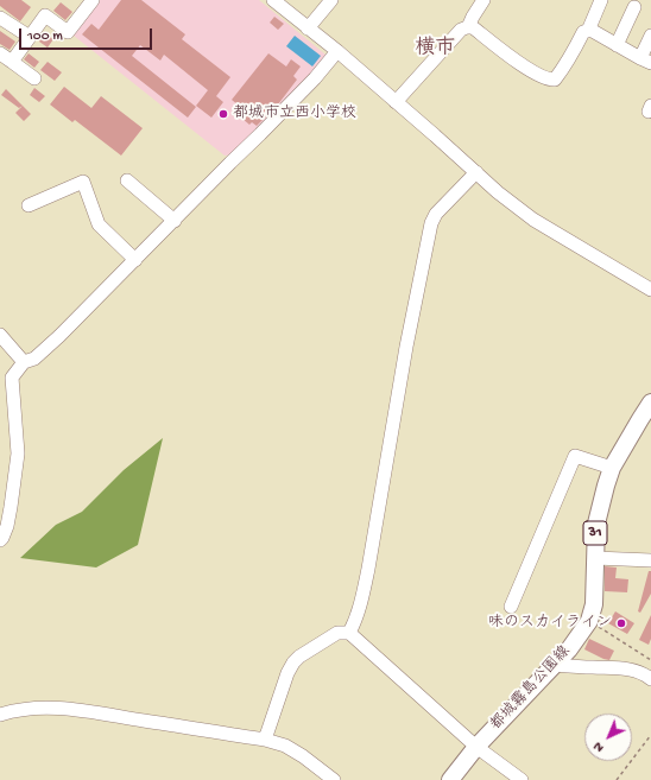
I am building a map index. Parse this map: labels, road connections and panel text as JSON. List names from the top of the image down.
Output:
{
  "streets": {
    "main road": ["31", "都城霧島公園線"]
  },
  "districts": ["横市"],
  "places": ["都城市立西小学校", "味のスカイライン"],
  "scale_bar": "100 m",
  "north": "bottom left"
}
